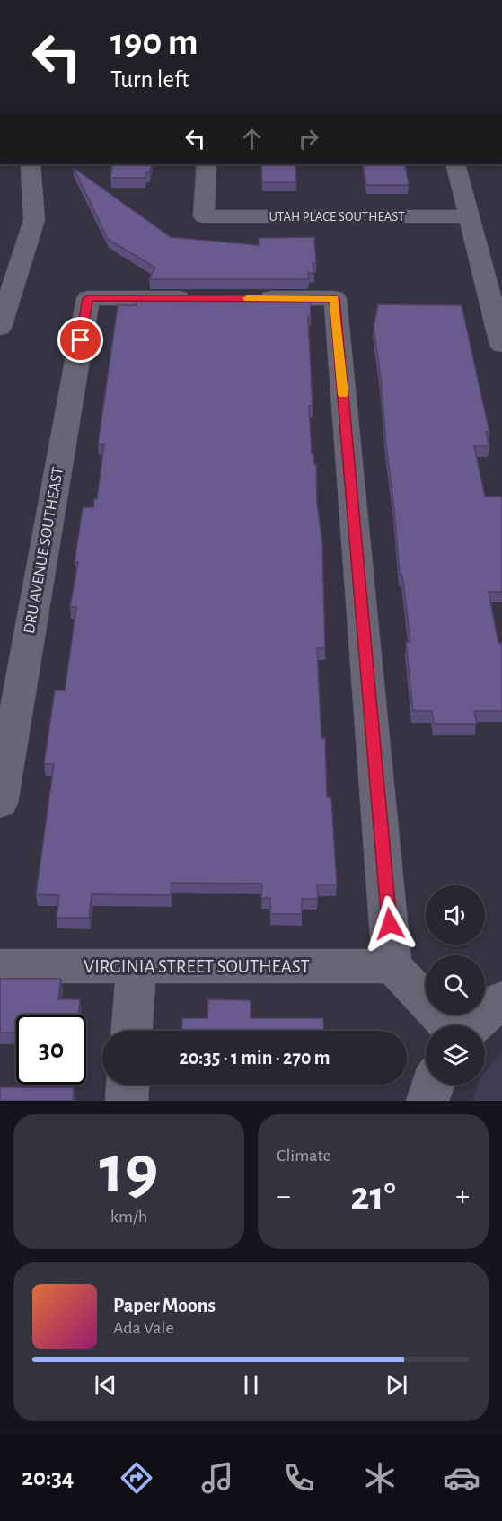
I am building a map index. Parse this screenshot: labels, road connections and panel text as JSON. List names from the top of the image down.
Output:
{
  "streets": {
    "street": ["UTAH PLACE SOUTHEAST", "DRU AVENUE SOUTHEAST", "VIRGINIA STREET SOUTHEAST"]
  },
  "page": {
    "turn": ["190 m", "Turn left"],
    "limit": "30",
    "trip": "20:35 · 1 min · 270 m",
    "tile": [
      ["19", "km/h"],
      "Climate"
    ],
    "heat": ["−", "21°", "+"],
    "song": ["Paper Moons", "Ada Vale"],
    "tabs": "20:34"
  }
}
